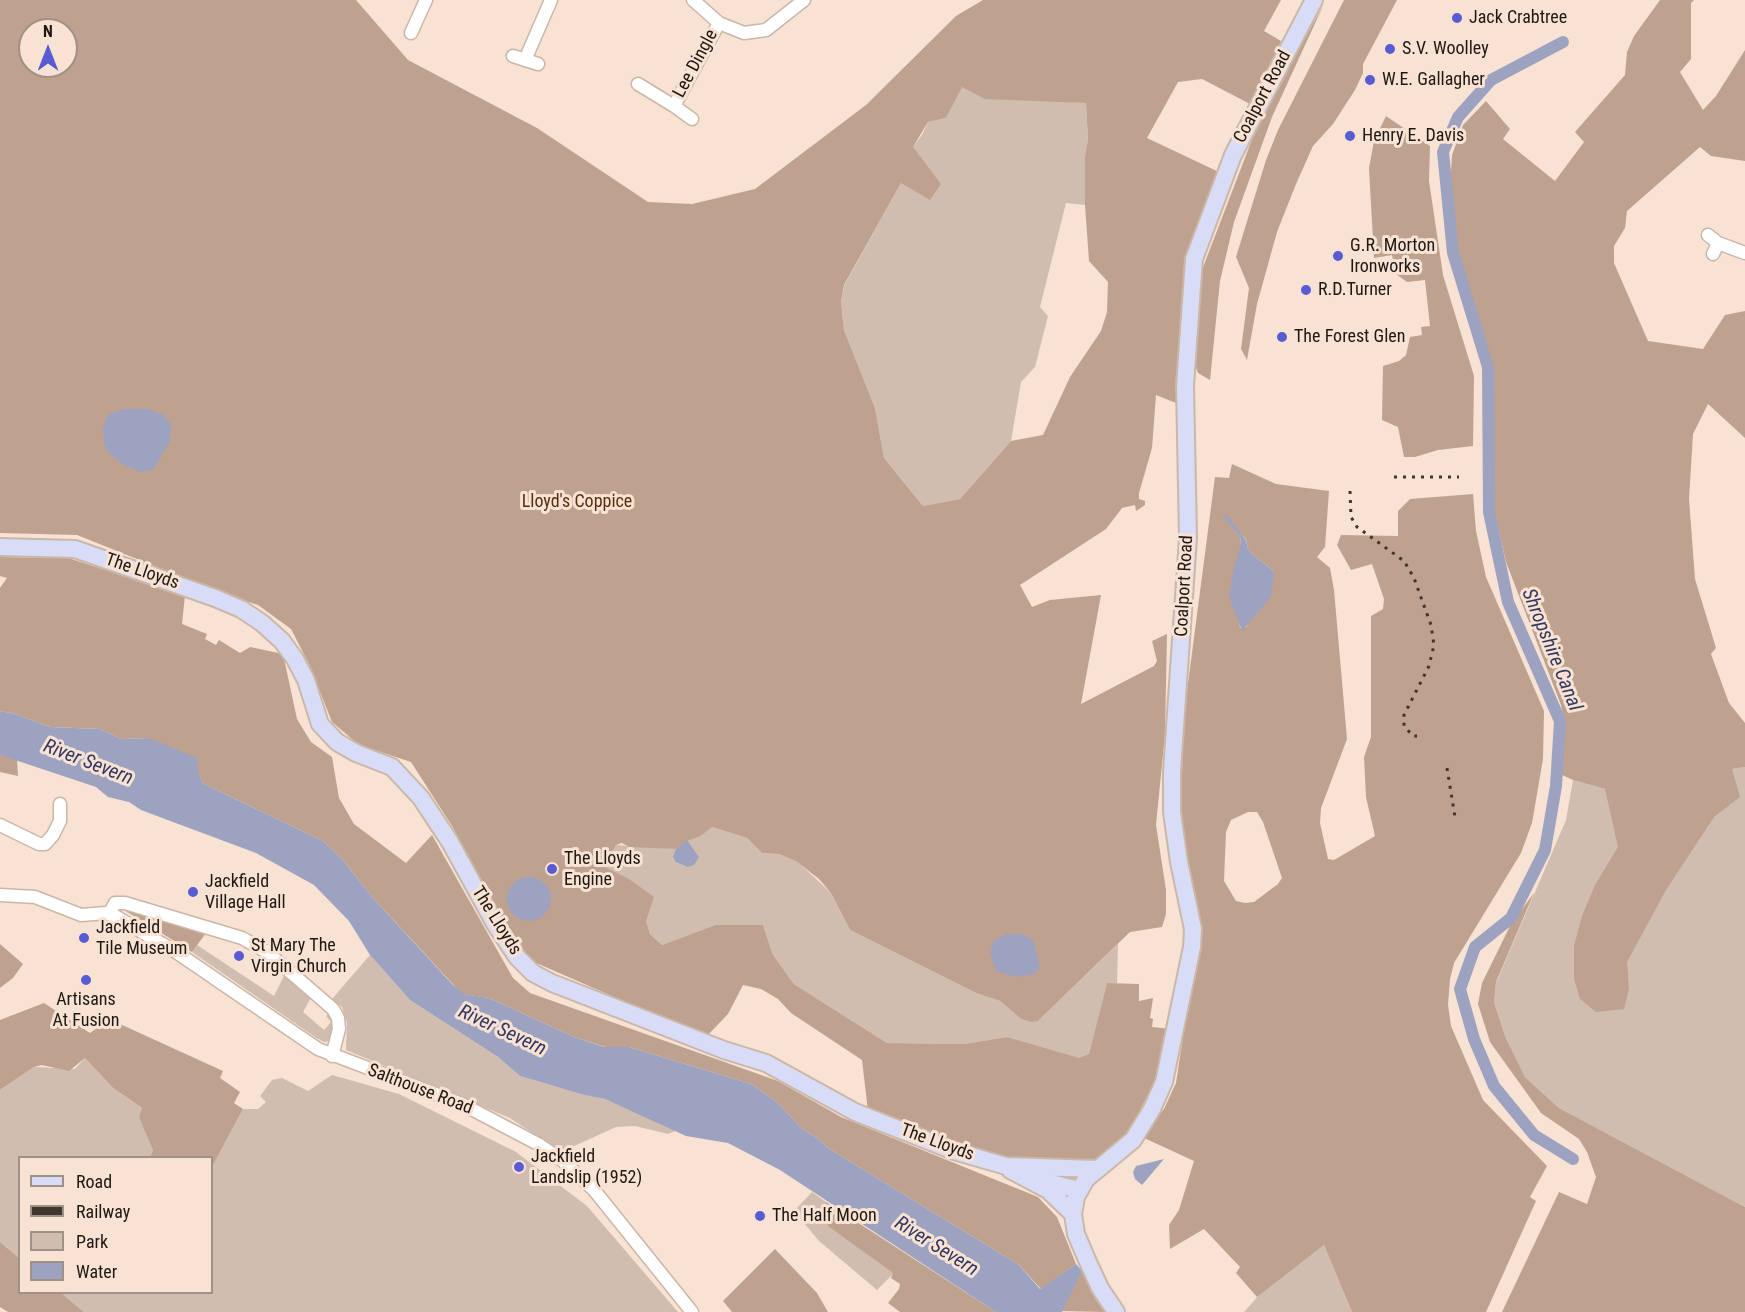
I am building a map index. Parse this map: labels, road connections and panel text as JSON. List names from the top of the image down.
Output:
{
  "streets": {
    "street": [
      "Lee Dingle",
      "Coalport Road",
      "The Lloyds",
      "Salthouse Road"
    ]
  },
  "crossings": [
    ["Coalport Road", "The Lloyds"]
  ],
  "water": ["Shropshire Canal", "River Severn"],
  "parks": ["Lloyd's Coppice"],
  "places": [
    "Jack Crabtree",
    "S.V. Woolley",
    "W.E. Gallagher",
    "Henry E. Davis",
    "G.R. Morton Ironworks",
    "R.D.Turner",
    "The Forest Glen",
    "The Lloyds Engine",
    "Jackfield Village Hall",
    "Jackfield Tile Museum",
    "St Mary The Virgin Church",
    "Artisans At Fusion",
    "Jackfield Landslip (1952)",
    "The Half Moon"
  ],
  "legend": [
    "Road",
    "Railway",
    "Park",
    "Water"
  ],
  "north": "top"
}
